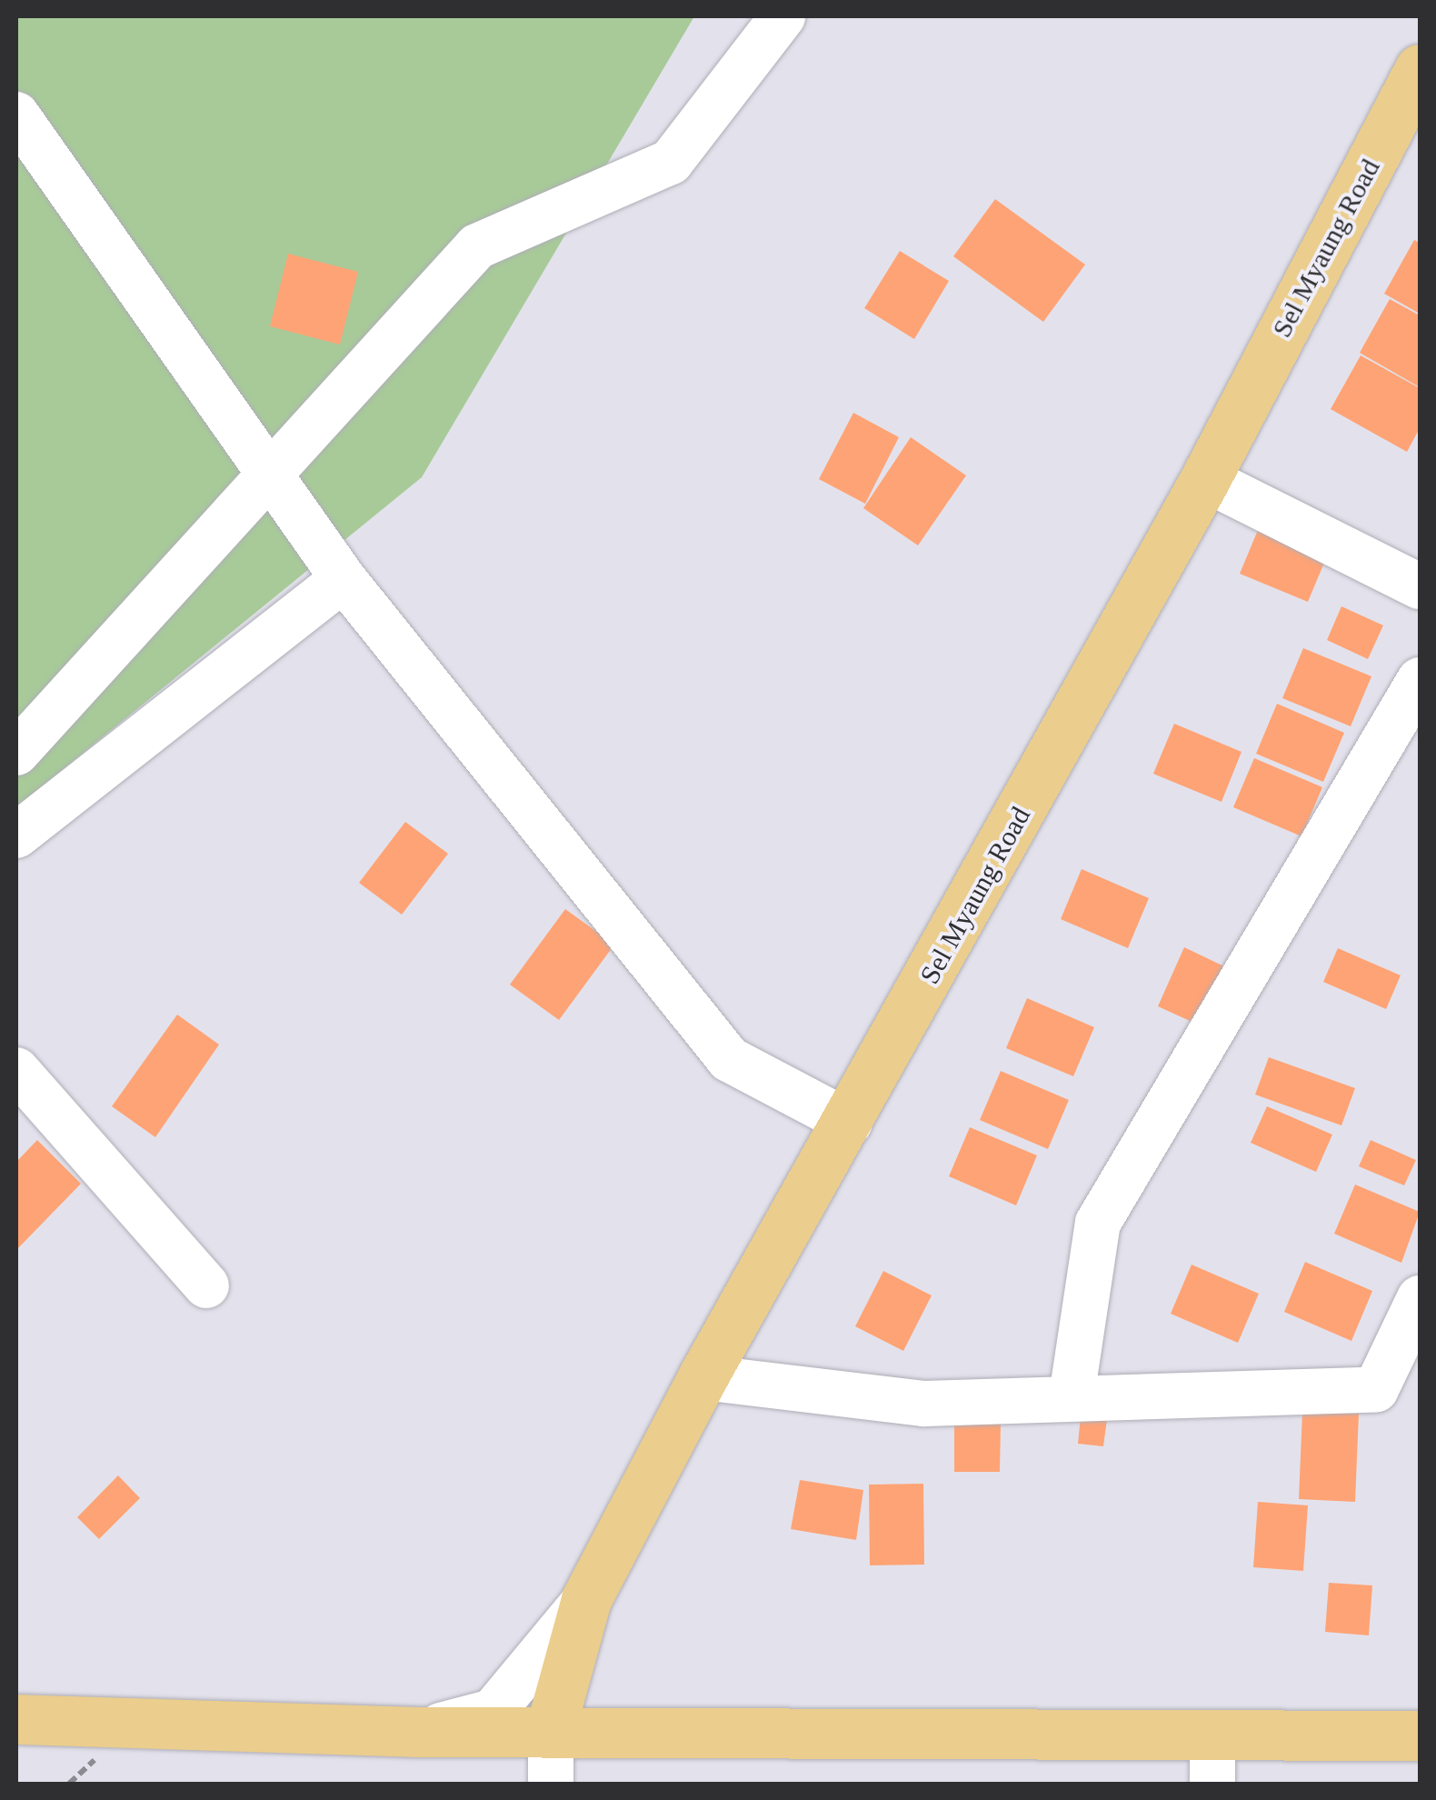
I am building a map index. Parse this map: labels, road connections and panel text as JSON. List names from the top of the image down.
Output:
{
  "streets": {
    "main road": ["Sel Myaung Road"]
  }
}
